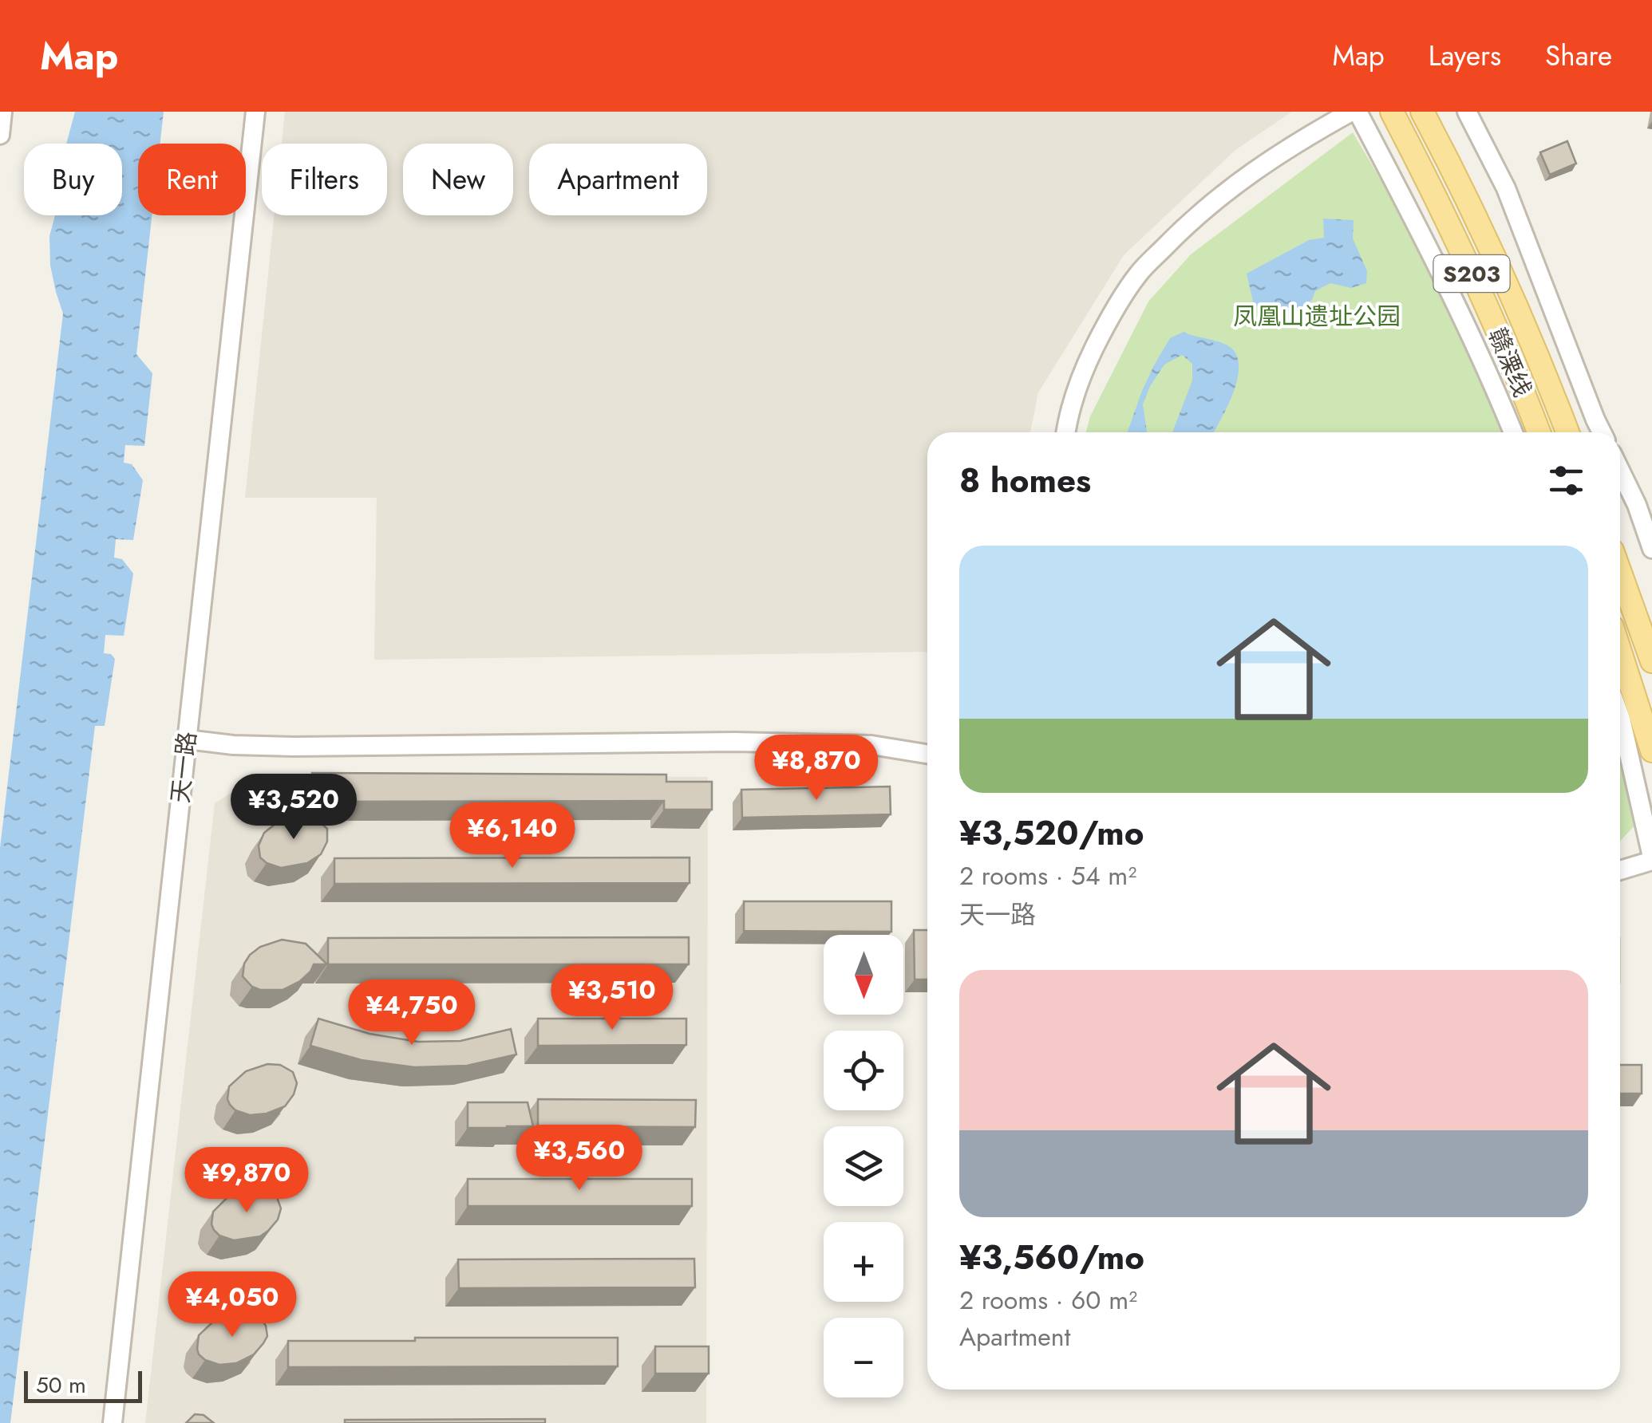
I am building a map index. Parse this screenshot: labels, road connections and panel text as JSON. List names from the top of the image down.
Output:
{
  "streets": {
    "main road": ["S203", "赣溧线"],
    "street": ["天一路"]
  },
  "parks": ["凤凰山遗址公园"],
  "scale_bar": "50 m",
  "north": "bottom",
  "page": {
    "header": "Map",
    "nav": ["Map", "Layers", "Share"],
    "chip": [
      "Buy",
      "Rent",
      "Filters",
      "New",
      "Apartment"
    ],
    "heading": "8 homes",
    "list": [
      {
        "name": "¥3,520/mo",
        "note": "2 rooms · 54 m² · 天一路"
      },
      {
        "name": "¥3,560/mo",
        "note": "2 rooms · 60 m² · Apartment"
      }
    ],
    "price": [
      "¥8,870",
      "¥3,520",
      "¥6,140",
      "¥3,510",
      "¥4,750",
      "¥3,560",
      "¥9,870",
      "¥4,050"
    ],
    "map_buttons": ["+", "−"],
    "scale": "50 m"
  }
}
